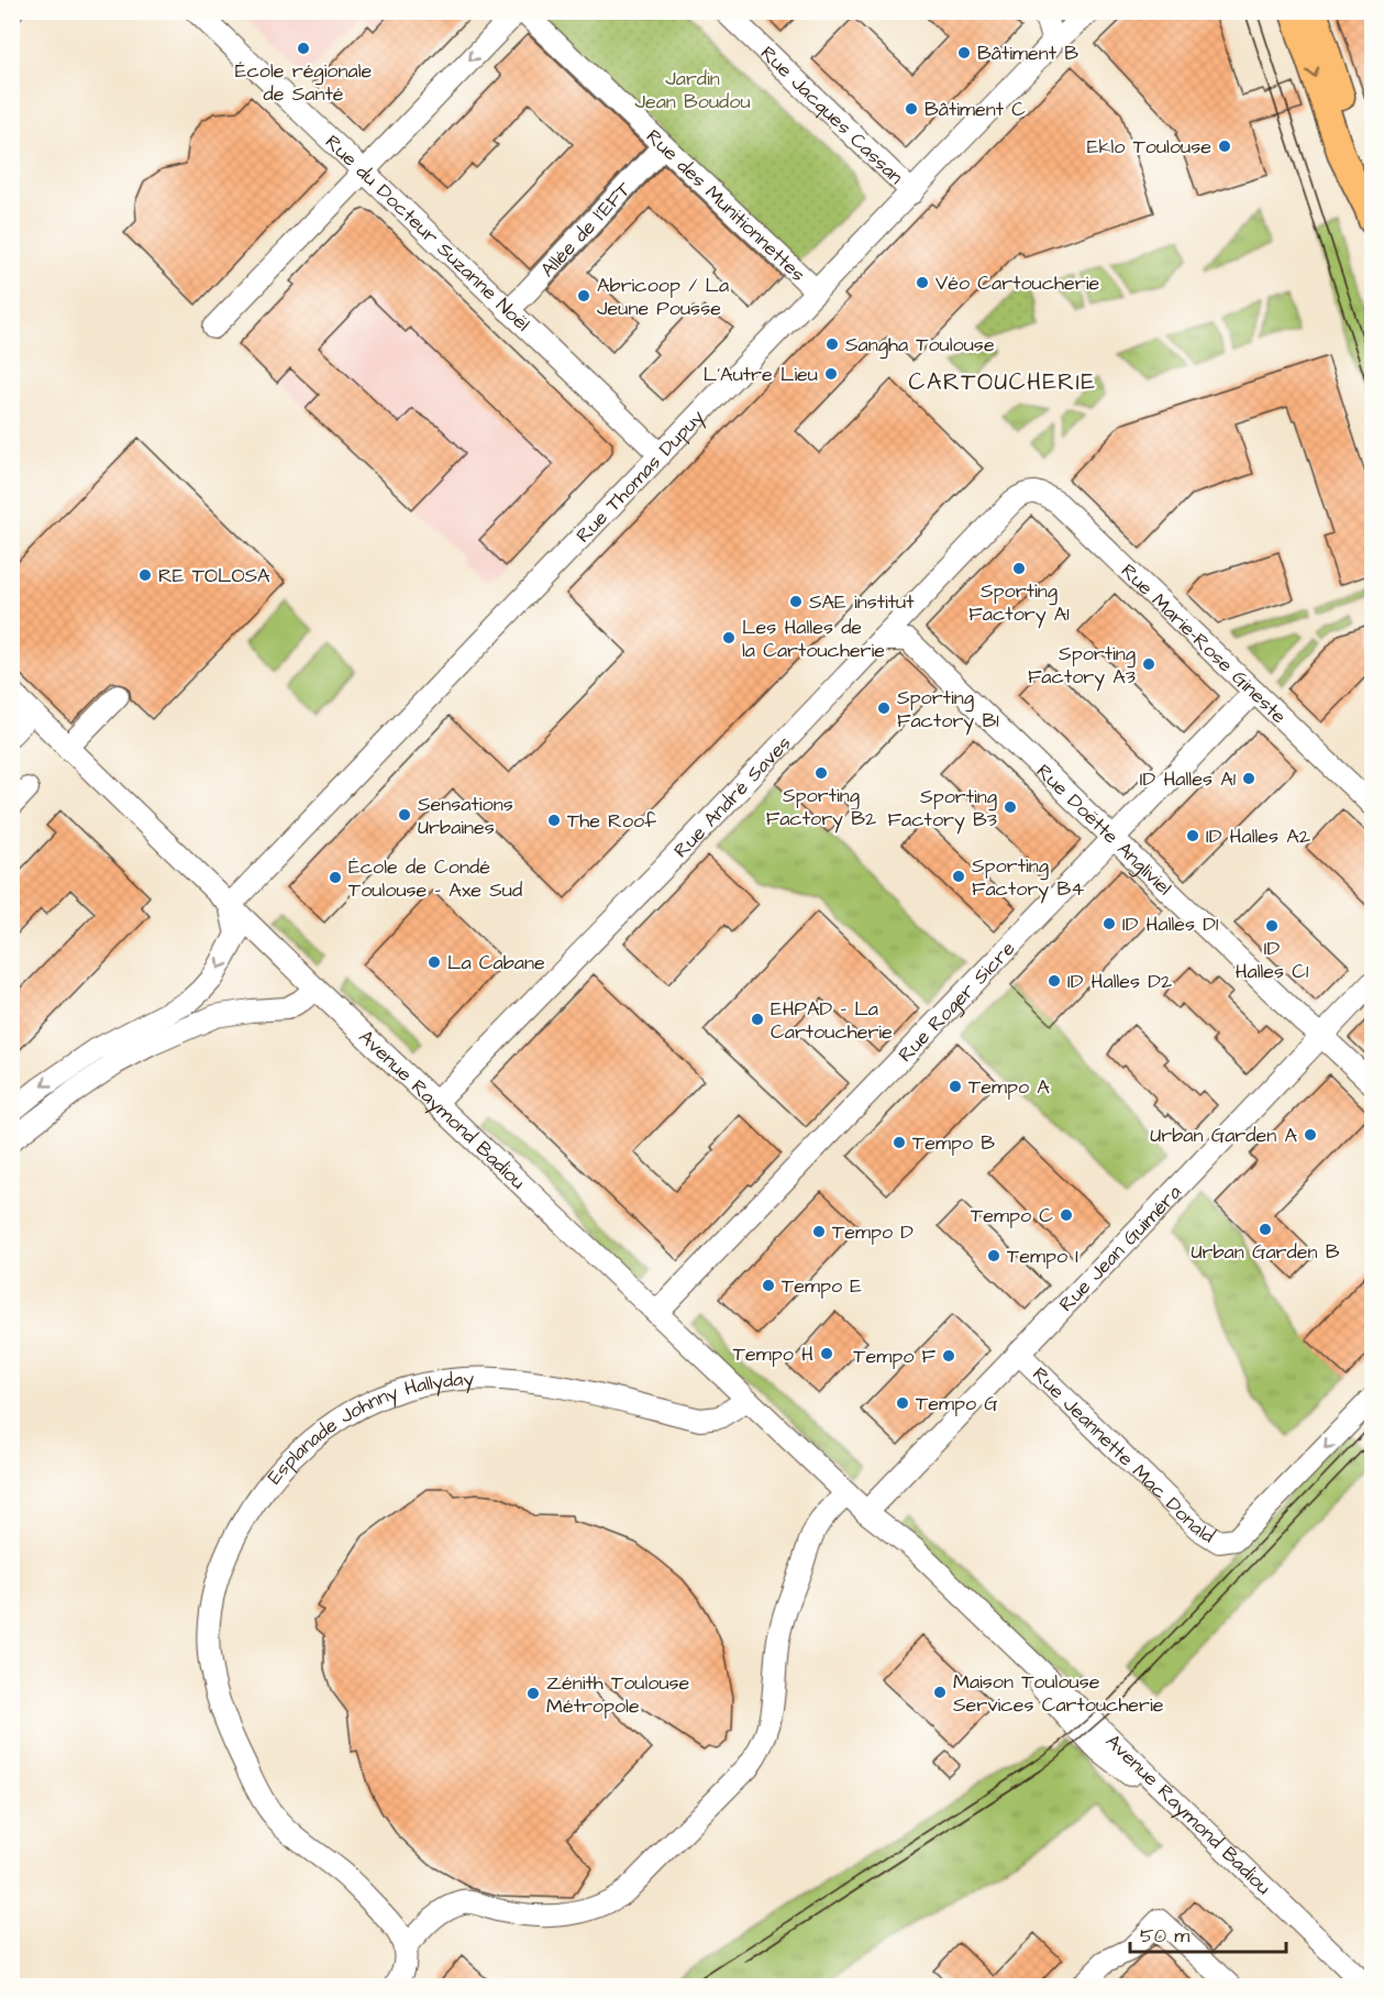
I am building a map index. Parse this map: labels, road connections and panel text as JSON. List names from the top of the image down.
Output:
{
  "streets": {
    "street": [
      "Rue Jacques Cassan",
      "Rue des Munitionnettes",
      "Allée de l'EFT",
      "Rue du Docteur Suzanne Noël",
      "Rue Thomas Dupuy",
      "Rue Marie-Rose Gineste",
      "Rue André Saves",
      "Rue Doëtte Angliviel",
      "Rue Roger Sicre",
      "Avenue Raymond Badiou",
      "Rue Jean Guiméra",
      "Esplanade Johnny Hallyday",
      "Rue Jeannette Mac Donald"
    ]
  },
  "crossings": [
    ["Rue Jacques Cassan", "Rue Thomas Dupuy"],
    ["Rue des Munitionnettes", "Allée de l'EFT"],
    ["Rue des Munitionnettes", "Rue Thomas Dupuy"],
    ["Allée de l'EFT", "Rue du Docteur Suzanne Noël"],
    ["Rue du Docteur Suzanne Noël", "Rue Thomas Dupuy"],
    ["Rue Thomas Dupuy", "Avenue Raymond Badiou"],
    ["Rue Marie-Rose Gineste", "Rue André Saves"],
    ["Rue Marie-Rose Gineste", "Rue Roger Sicre"],
    ["Rue André Saves", "Rue Doëtte Angliviel"],
    ["Rue André Saves", "Avenue Raymond Badiou"],
    ["Rue Doëtte Angliviel", "Rue Roger Sicre"],
    ["Rue Doëtte Angliviel", "Rue Jean Guiméra"],
    ["Rue Roger Sicre", "Avenue Raymond Badiou"],
    ["Avenue Raymond Badiou", "Rue Jean Guiméra"],
    ["Avenue Raymond Badiou", "Esplanade Johnny Hallyday"],
    ["Rue Jean Guiméra", "Rue Jeannette Mac Donald"]
  ],
  "districts": ["CARTOUCHERIE"],
  "parks": ["Jardin Jean Boudou"],
  "places": [
    "École régionale de Santé",
    "Bâtiment B",
    "Bâtiment C",
    "Eklo Toulouse",
    "Véo Cartoucherie",
    "Abricoop / La Jeune Pousse",
    "Sangha Toulouse",
    "L'Autre Lieu",
    "Sporting Factory A1",
    "RE TOLOSA",
    "SAE institut",
    "Les Halles de la Cartoucherie",
    "Sporting Factory A3",
    "Sporting Factory B1",
    "Sporting Factory B2",
    "ID Halles A1",
    "Sporting Factory B3",
    "Sensations Urbaines",
    "The Roof",
    "ID Halles A2",
    "Sporting Factory B4",
    "École de Condé Toulouse – Axe Sud",
    "ID Halles D1",
    "ID Halles C1",
    "La Cabane",
    "ID Halles D2",
    "EHPAD - La Cartoucherie",
    "Tempo A",
    "Urban Garden A",
    "Tempo B",
    "Tempo C",
    "Urban Garden B",
    "Tempo D",
    "Tempo I",
    "Tempo E",
    "Tempo H",
    "Tempo F",
    "Tempo G",
    "Maison Toulouse Services Cartoucherie",
    "Zénith Toulouse Métropole"
  ],
  "scale_bar": "50 m"
}
